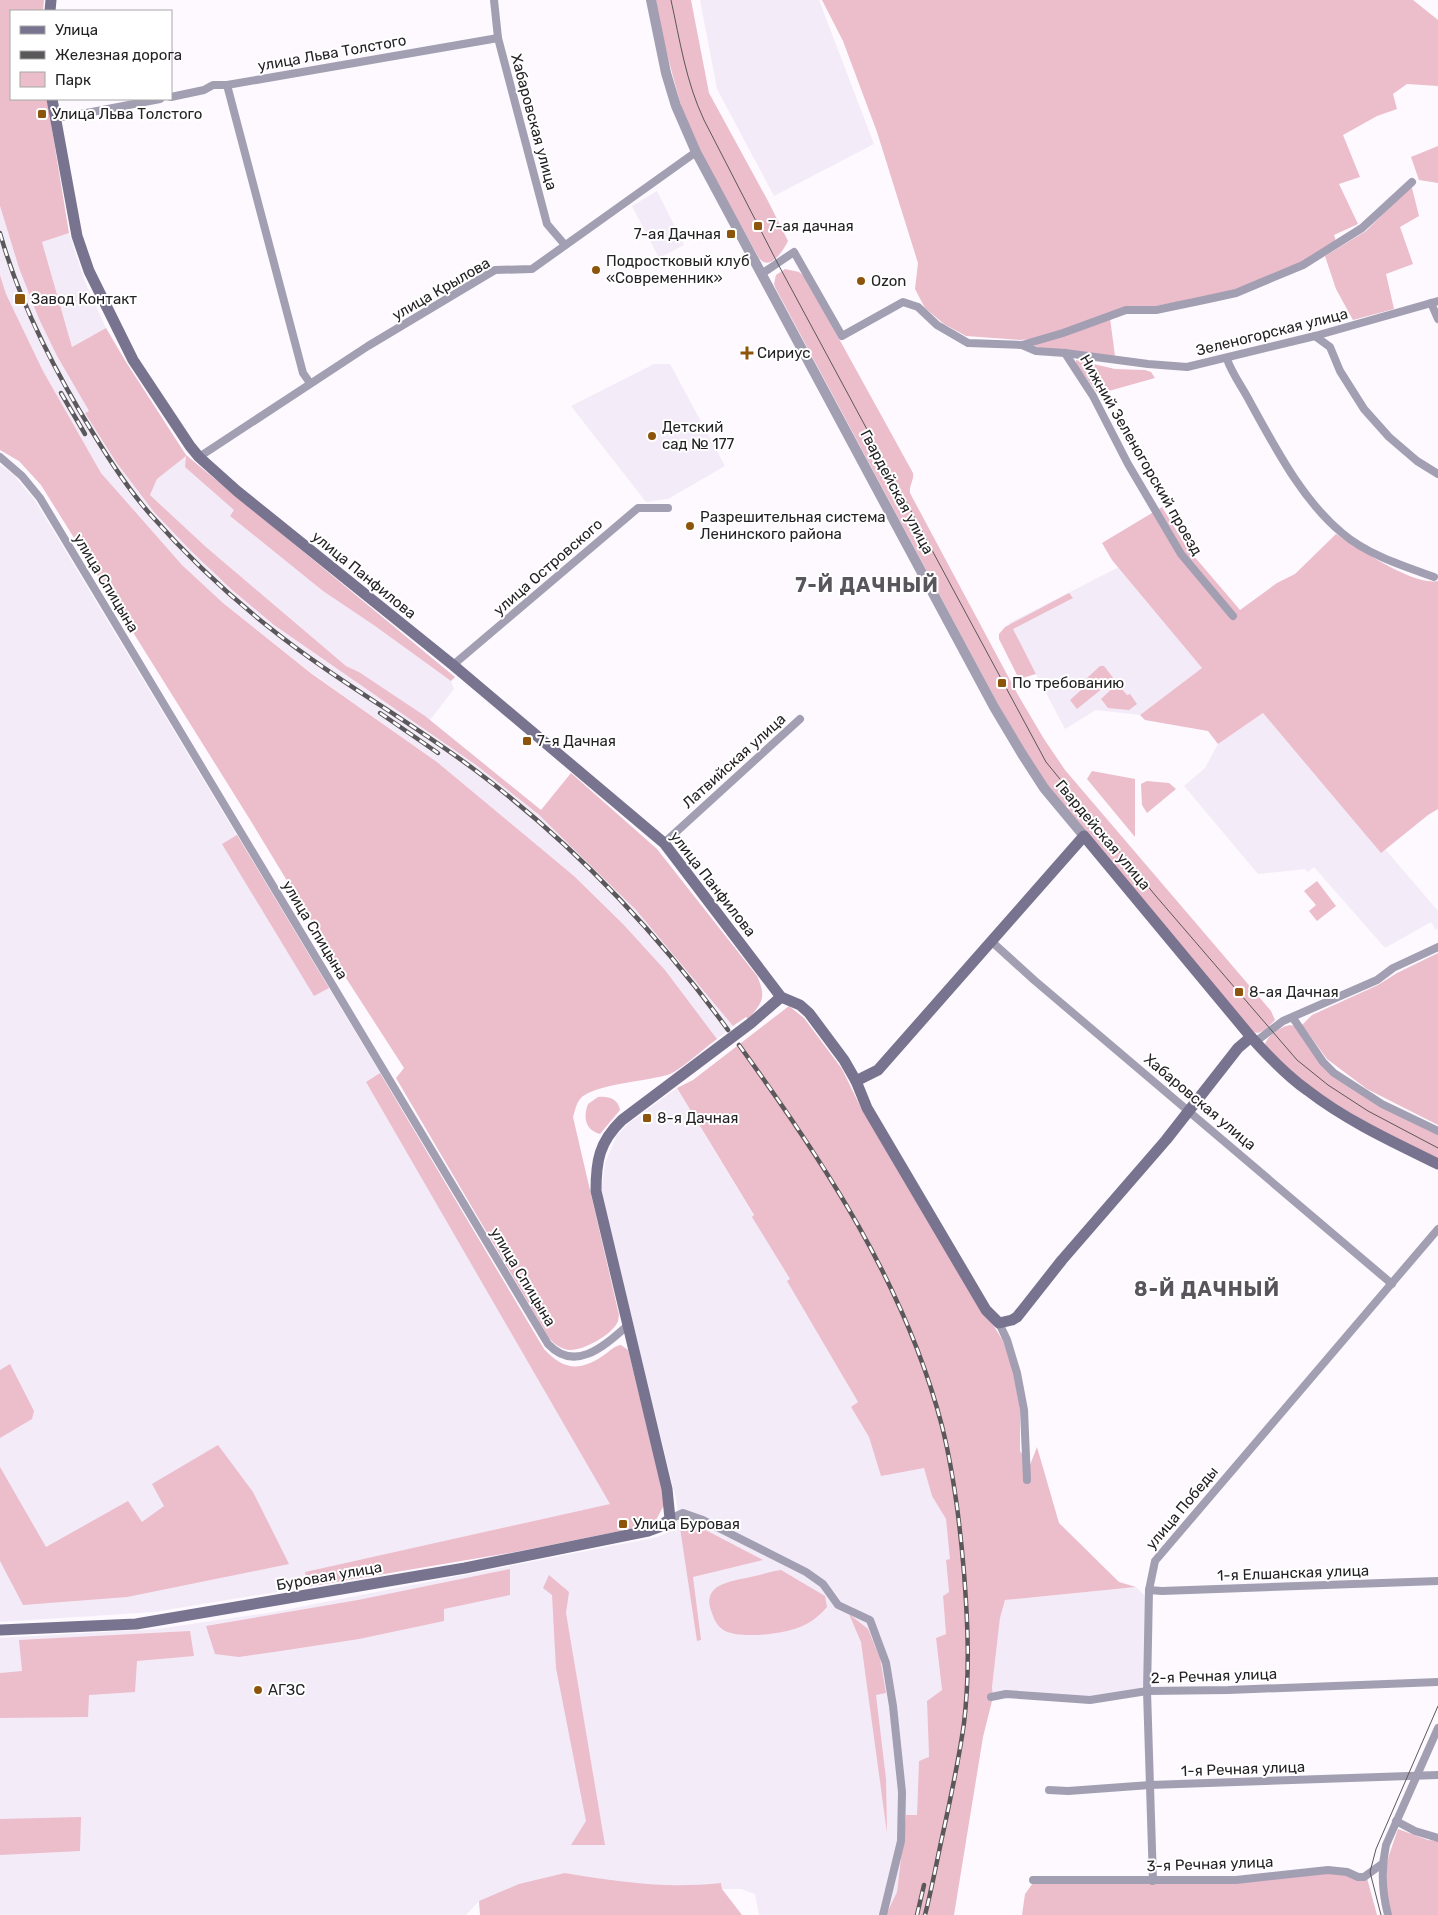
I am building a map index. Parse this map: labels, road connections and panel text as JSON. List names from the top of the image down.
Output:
{
  "streets": {
    "main road": ["Гвардейская улица", "улица Панфилова", "Буровая улица"],
    "street": [
      "улица Льва Толстого",
      "Хабаровская улица",
      "улица Крылова",
      "Зеленогорская улица",
      "Нижний Зеленогорский проезд",
      "улица Островского",
      "улица Спицына",
      "Латвийская улица",
      "улица Победы",
      "1-я Елшанская улица",
      "2-я Речная улица",
      "1-я Речная улица",
      "3-я Речная улица"
    ]
  },
  "crossings": [
    ["улица Льва Толстого", "Хабаровская улица"],
    ["Хабаровская улица", "улица Крылова"],
    ["Хабаровская улица", "улица Победы"],
    ["улица Крылова", "Гвардейская улица"],
    ["улица Крылова", "улица Панфилова"],
    ["Зеленогорская улица", "Нижний Зеленогорский проезд"],
    ["улица Островского", "улица Панфилова"],
    ["улица Панфилова", "Латвийская улица"],
    ["улица Победы", "1-я Елшанская улица"],
    ["улица Победы", "2-я Речная улица"],
    ["улица Победы", "1-я Речная улица"],
    ["улица Победы", "3-я Речная улица"]
  ],
  "districts": ["7-Й ДАЧНЫЙ", "8-Й ДАЧНЫЙ"],
  "places": {
    "transit": [
      "Улица Льва Толстого",
      "7-ая дачная",
      "7-ая Дачная",
      "Завод Контакт",
      "По требованию",
      "7-я Дачная",
      "8-ая Дачная",
      "8-я Дачная",
      "Улица Буровая"
    ],
    "other": [
      "Подростковый клуб «Современник»",
      "Ozon",
      "Детский сад № 177",
      "Разрешительная система Ленинского района",
      "АГЗС"
    ],
    "health": ["Сириус"]
  },
  "legend": ["Улица", "Железная дорога", "Парк"]
}
